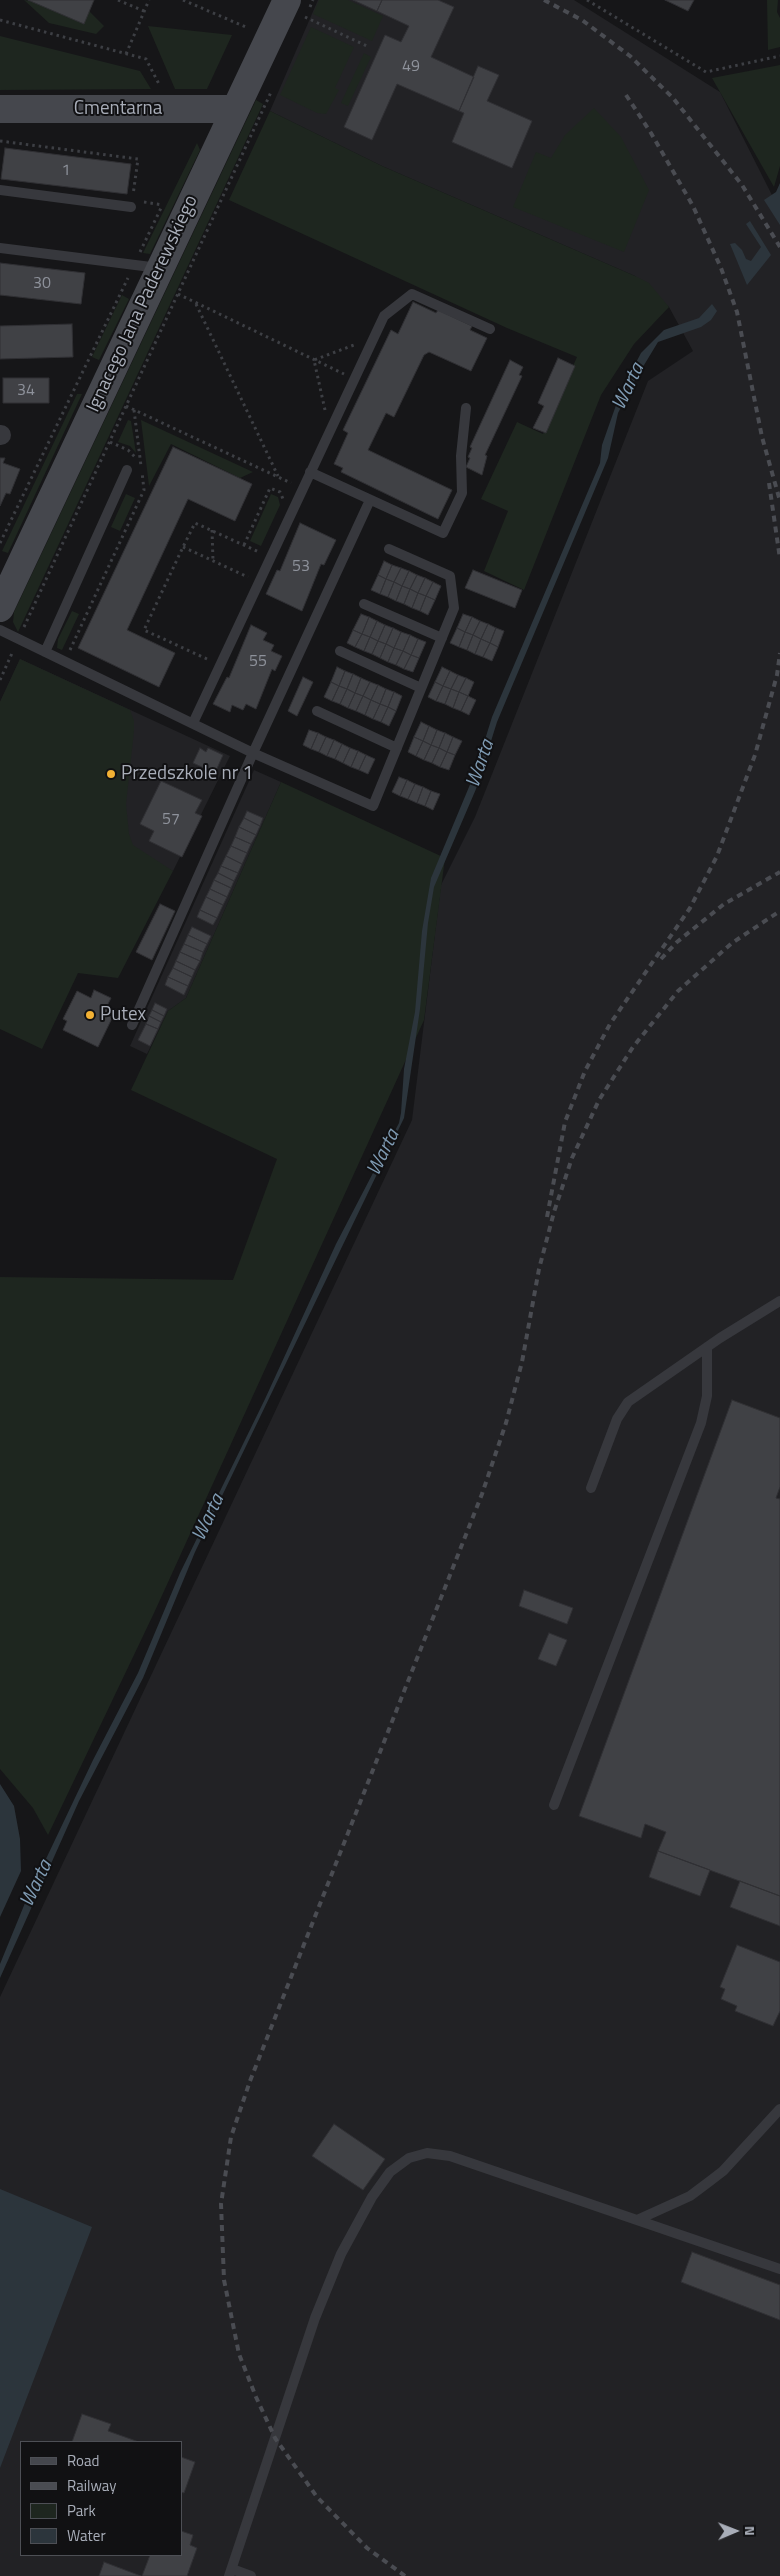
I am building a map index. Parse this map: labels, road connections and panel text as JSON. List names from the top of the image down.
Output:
{
  "streets": {
    "main road": ["Cmentarna", "Ignacego Jana Paderewskiego"]
  },
  "crossings": [
    ["Cmentarna", "Ignacego Jana Paderewskiego"]
  ],
  "water": ["Warta"],
  "places": ["Przedszkole nr 1", "Putex"],
  "house_numbers": [
    "49",
    "1",
    "30",
    "34",
    "53",
    "55",
    "57"
  ],
  "legend": [
    "Road",
    "Railway",
    "Park",
    "Water"
  ],
  "north": "right"
}
